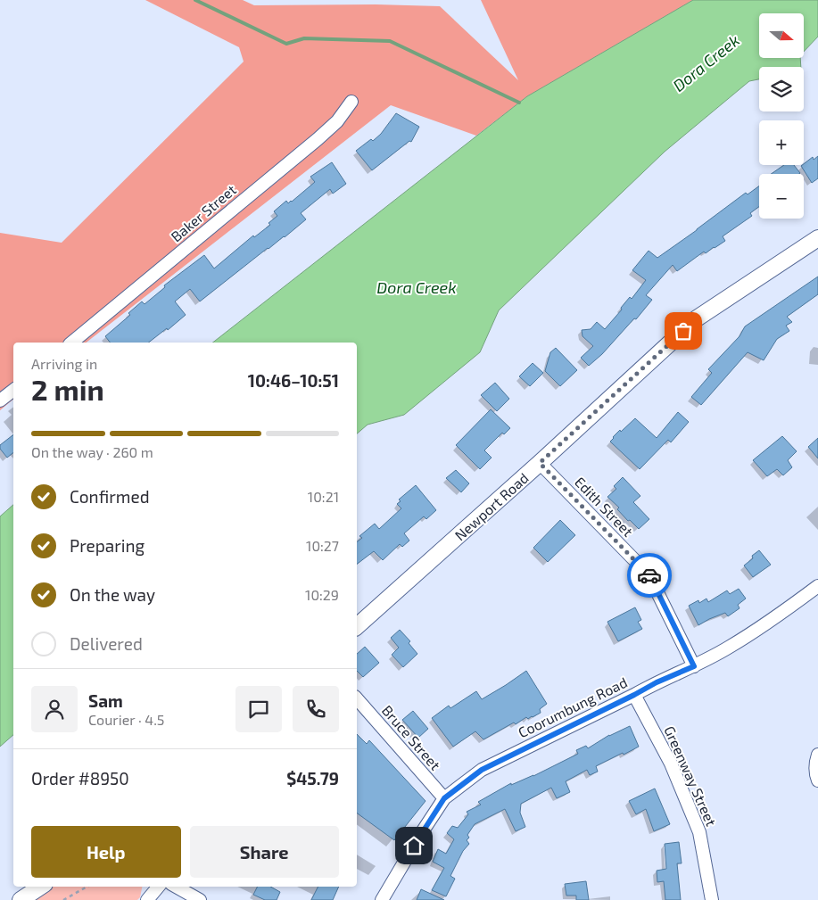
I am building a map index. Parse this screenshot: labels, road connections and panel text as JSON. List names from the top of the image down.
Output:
{
  "streets": {
    "street": [
      "Baker Street",
      "Newport Road",
      "Edith Street",
      "Coorumbung Road",
      "Bruce Street",
      "Greenway Street"
    ]
  },
  "crossings": [
    ["Newport Road", "Edith Street"],
    ["Edith Street", "Coorumbung Road"],
    ["Coorumbung Road", "Bruce Street"],
    ["Coorumbung Road", "Greenway Street"]
  ],
  "water": ["Dora Creek"],
  "north": "right",
  "page": {
    "map_buttons": ["+", "−"],
    "heading": ["2 min", "Arriving in", "10:46–10:51"],
    "panel": [
      "Sam",
      "Courier · 4.5",
      "Order #8950",
      "$45.79"
    ],
    "bar": "On the way · 260 m",
    "list": [
      ["Confirmed", "10:21"],
      ["Preparing", "10:27"],
      ["On the way", "10:29"],
      "Delivered"
    ],
    "buttons": ["Help", "Share"]
  }
}
